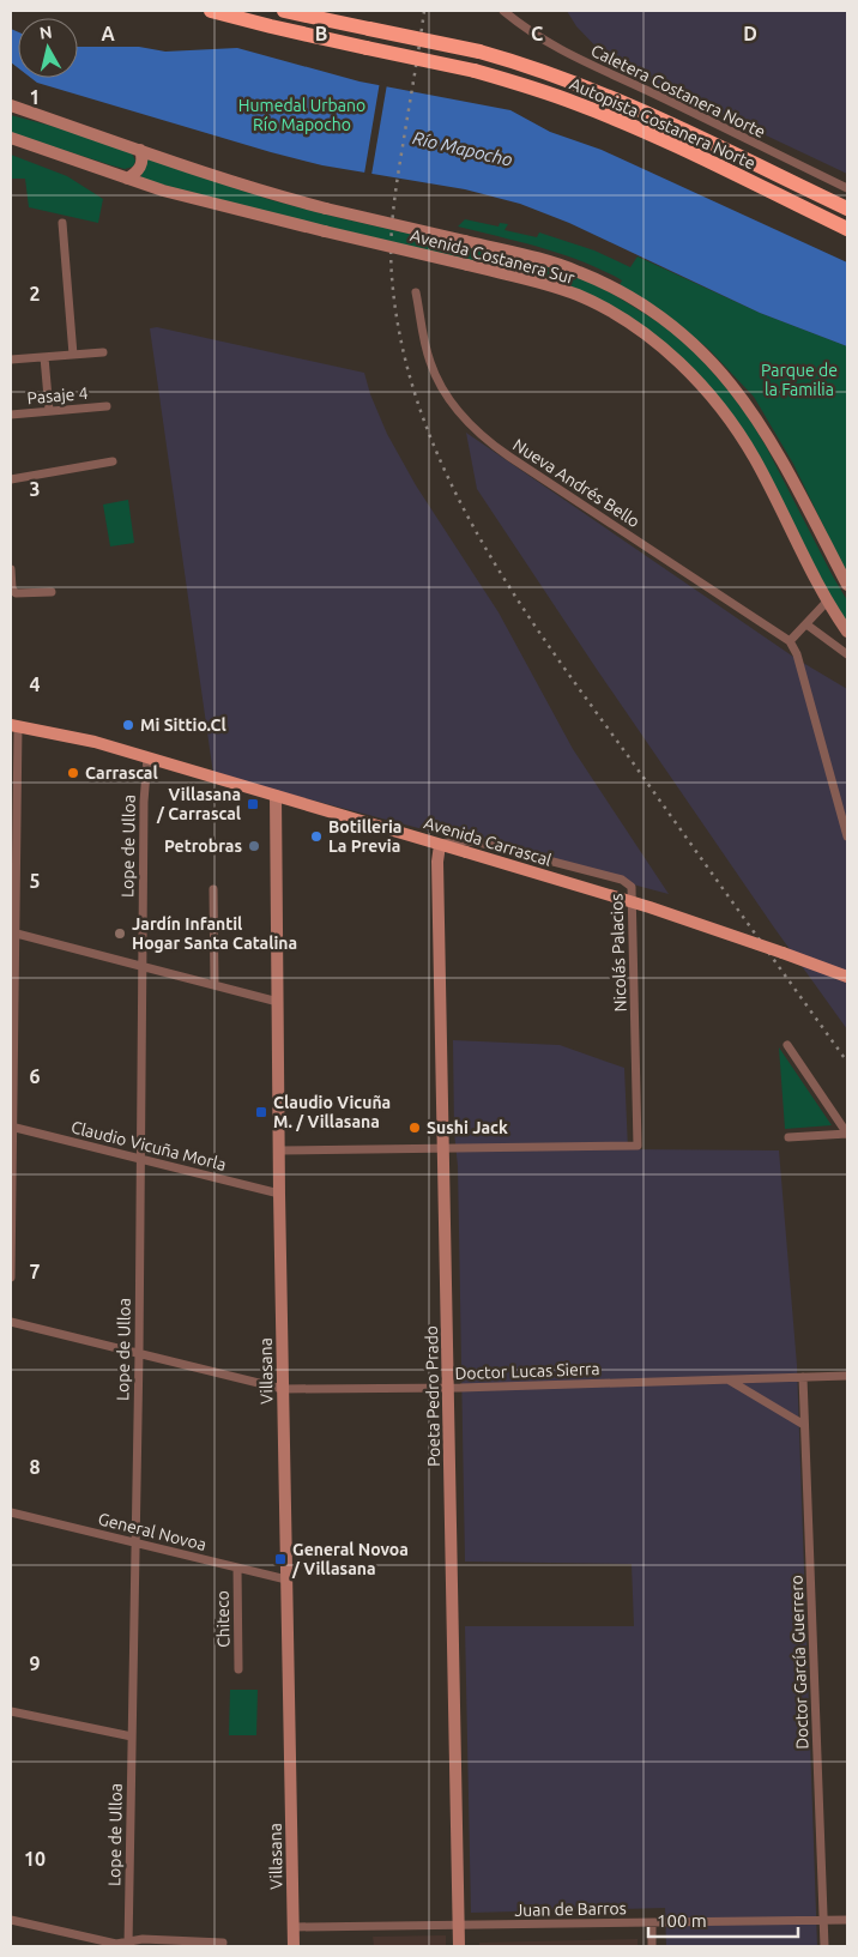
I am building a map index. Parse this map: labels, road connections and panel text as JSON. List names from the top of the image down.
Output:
{
  "streets": {
    "highway": ["Autopista Costanera Norte"],
    "main road": ["Avenida Carrascal"],
    "street": [
      "Caletera Costanera Norte",
      "Avenida Costanera Sur",
      "Pasaje 4",
      "Nueva Andrés Bello",
      "Lope de Ulloa",
      "Nicolás Palacios",
      "Claudio Vicuña Morla",
      "Villasana",
      "Doctor Lucas Sierra",
      "Poeta Pedro Prado",
      "General Novoa",
      "Chiteco",
      "Doctor García Guerrero",
      "Juan de Barros"
    ]
  },
  "crossings": [
    ["Avenida Carrascal", "Lope de Ulloa"],
    ["Avenida Carrascal", "Nicolás Palacios"],
    ["Avenida Carrascal", "Villasana"],
    ["Avenida Carrascal", "Poeta Pedro Prado"],
    ["Lope de Ulloa", "Claudio Vicuña Morla"],
    ["Lope de Ulloa", "Doctor Lucas Sierra"],
    ["Lope de Ulloa", "General Novoa"],
    ["Nicolás Palacios", "Poeta Pedro Prado"],
    ["Claudio Vicuña Morla", "Villasana"],
    ["Villasana", "Doctor Lucas Sierra"],
    ["Villasana", "General Novoa"],
    ["Villasana", "Juan de Barros"],
    ["Doctor Lucas Sierra", "Poeta Pedro Prado"],
    ["Doctor Lucas Sierra", "Doctor García Guerrero"],
    ["Poeta Pedro Prado", "Juan de Barros"],
    ["General Novoa", "Chiteco"],
    ["Doctor García Guerrero", "Juan de Barros"]
  ],
  "water": ["Río Mapocho"],
  "parks": ["Humedal Urbano Río Mapocho", "Parque de la Familia"],
  "places": {
    "other": [
      "Mi Sittio.Cl",
      "Carrascal",
      "Botilleria La Previa",
      "Petrobras",
      "Jardín Infantil Hogar Santa Catalina",
      "Sushi Jack"
    ],
    "transit": ["Villasana / Carrascal", "Claudio Vicuña M. / Villasana", "General Novoa / Villasana"]
  },
  "scale_bar": "100 m",
  "north": "top",
  "grid": {
    "columns": [
      "A",
      "B",
      "C",
      "D"
    ],
    "rows": [
      "1",
      "2",
      "3",
      "4",
      "5",
      "6",
      "7",
      "8",
      "9",
      "10"
    ]
  }
}
